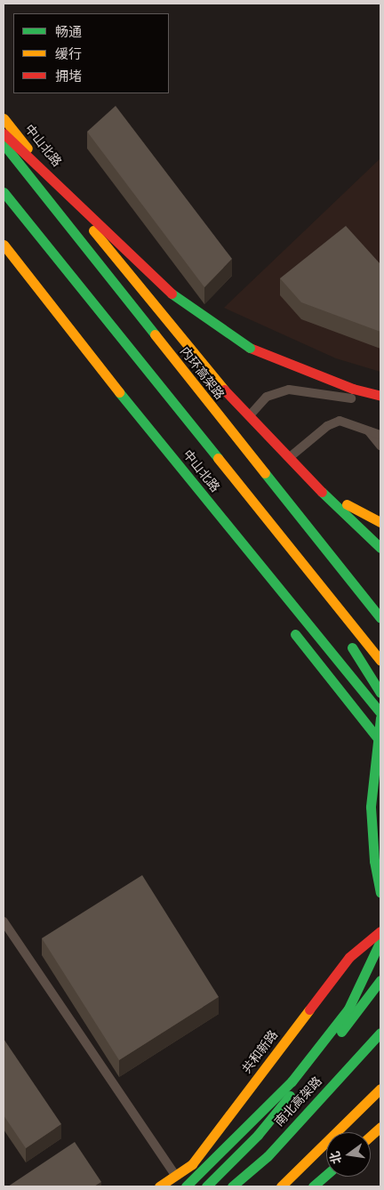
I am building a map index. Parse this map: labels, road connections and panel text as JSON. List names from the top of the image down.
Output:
{
  "streets": {
    "main road": [
      "中山北路",
      "内环高架路",
      "共和新路",
      "南北高架路"
    ]
  },
  "legend": ["畅通", "缓行", "拥堵"],
  "north": "left"
}
